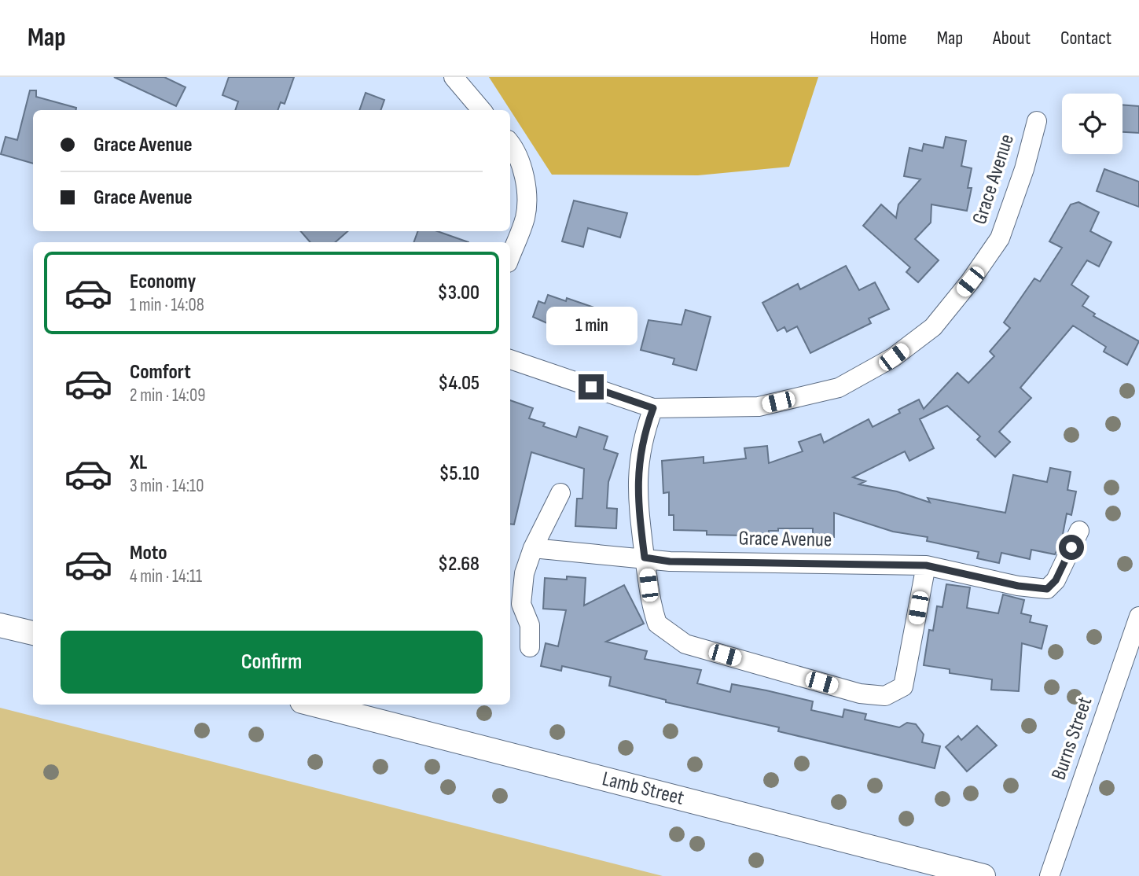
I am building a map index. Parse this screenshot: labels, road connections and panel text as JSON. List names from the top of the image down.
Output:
{
  "streets": {
    "street": ["Grace Avenue", "Burns Street", "Lamb Street"]
  },
  "page": {
    "header": "Map",
    "nav": [
      "Home",
      "Map",
      "About",
      "Contact"
    ],
    "banner": ["Grace Avenue", "Grace Avenue"],
    "list": [
      {
        "name": "Economy",
        "note": "1 min · 14:08",
        "value": "$3.00"
      },
      {
        "name": "Comfort",
        "note": "2 min · 14:09",
        "value": "$4.05"
      },
      {
        "name": "XL",
        "note": "3 min · 14:10",
        "value": "$5.10"
      },
      {
        "name": "Moto",
        "note": "4 min · 14:11",
        "value": "$2.68"
      }
    ],
    "bubble": "1 min",
    "buttons": "Confirm"
  }
}
